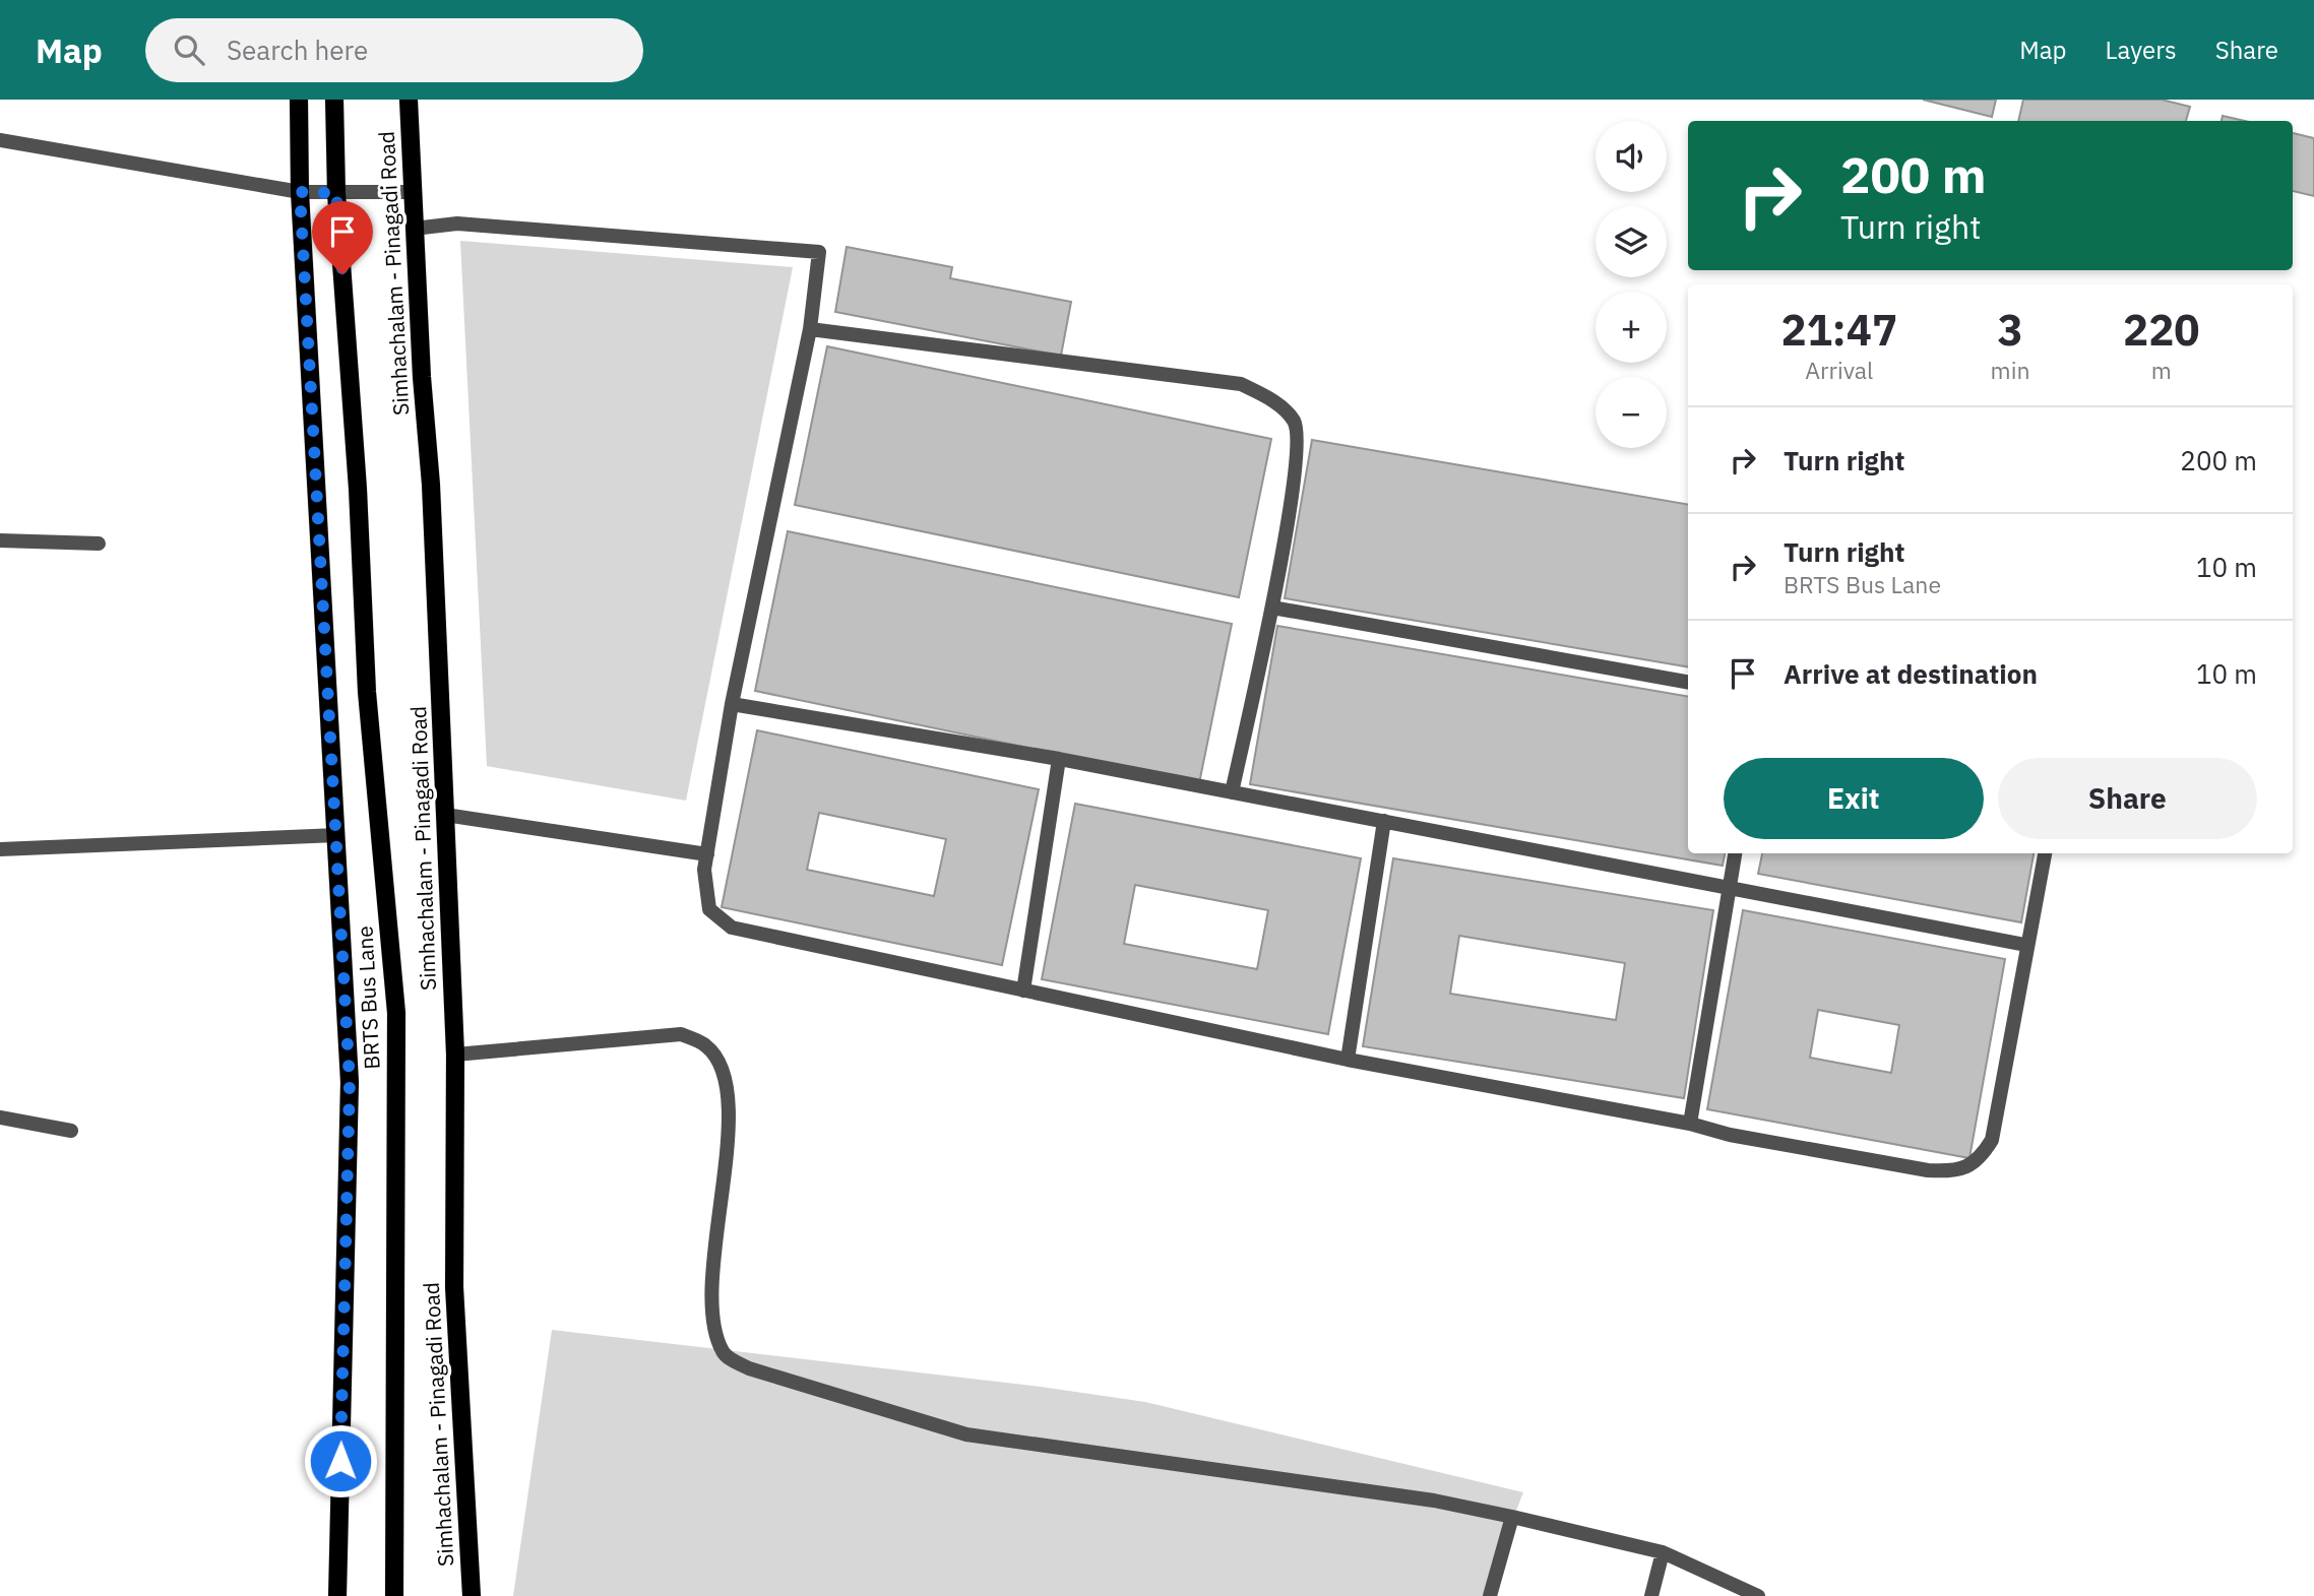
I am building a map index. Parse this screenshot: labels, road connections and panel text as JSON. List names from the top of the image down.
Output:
{
  "streets": {
    "main road": ["Simhachalam - Pinagadi Road", "BRTS Bus Lane"]
  },
  "page": {
    "header": "Map",
    "search": "Search here",
    "nav": ["Map", "Layers", "Share"],
    "map_buttons": ["+", "−"],
    "turn": ["200 m", "Turn right"],
    "eta": [
      "21:47",
      "Arrival",
      "3",
      "min",
      "220",
      "m"
    ],
    "list": [
      {
        "name": "Turn right",
        "value": "200 m"
      },
      {
        "name": "Turn right",
        "note": "BRTS Bus Lane",
        "value": "10 m"
      },
      {
        "name": "Arrive at destination",
        "value": "10 m"
      }
    ],
    "buttons": ["Exit", "Share"]
  }
}
